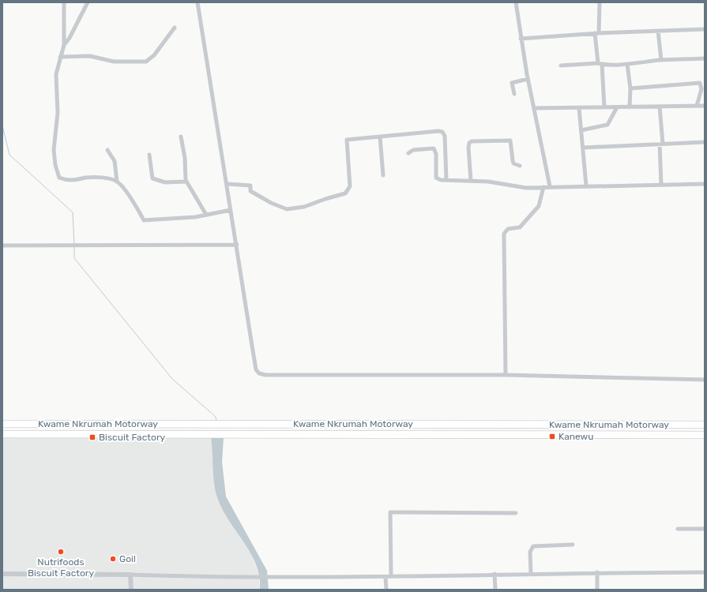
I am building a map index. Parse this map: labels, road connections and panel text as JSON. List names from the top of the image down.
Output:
{
  "streets": {
    "highway": ["Kwame Nkrumah Motorway"]
  },
  "places": {
    "transit": ["Kanewu", "Biscuit Factory"],
    "other": ["Nutrifoods Biscuit Factory", "Goil"]
  }
}
